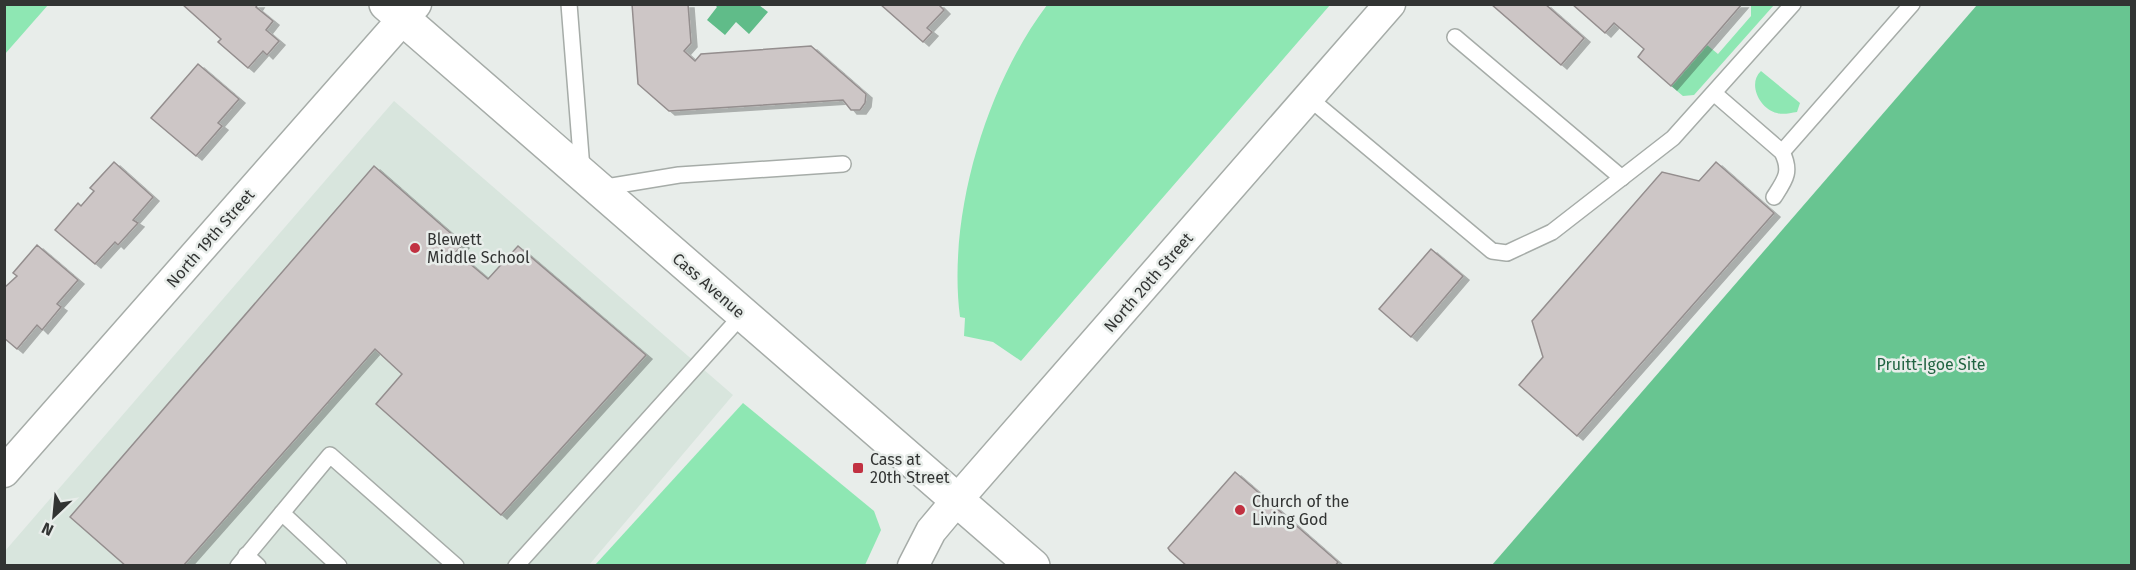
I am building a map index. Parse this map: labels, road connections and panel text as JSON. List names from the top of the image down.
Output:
{
  "streets": {
    "main road": ["Cass Avenue"],
    "street": ["North 19th Street", "North 20th Street"]
  },
  "crossings": [
    ["North 19th Street", "Cass Avenue"],
    ["North 20th Street", "Cass Avenue"]
  ],
  "parks": ["Pruitt-Igoe Site"],
  "places": {
    "other": ["Blewett Middle School", "Church of the Living God"],
    "transit": ["Cass at 20th Street"]
  },
  "north": "bottom left"
}
